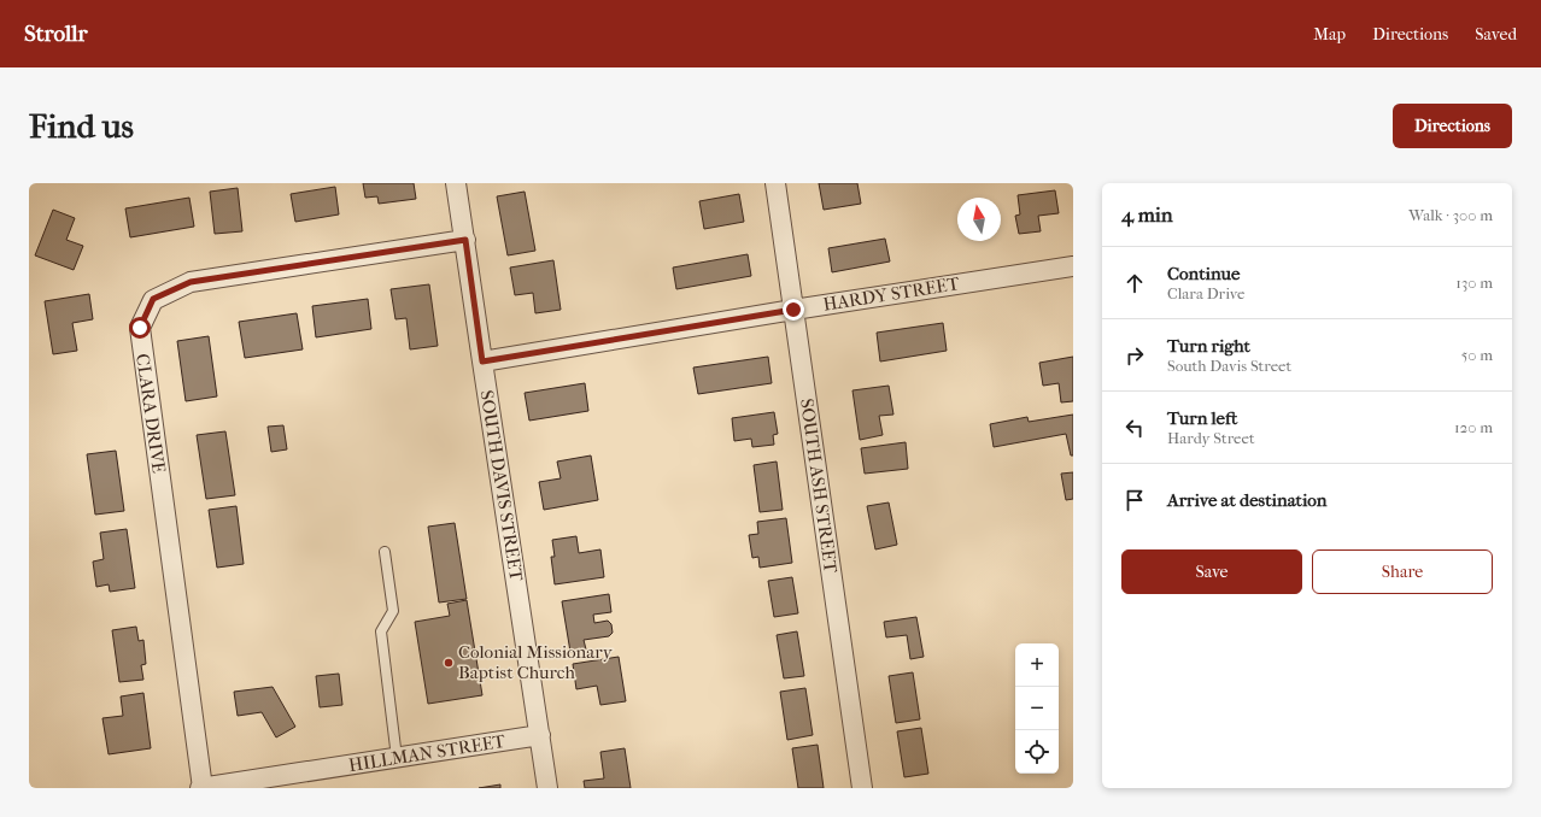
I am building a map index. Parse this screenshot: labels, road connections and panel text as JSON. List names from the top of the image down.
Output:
{
  "streets": {
    "street": [
      "HARDY STREET",
      "CLARA DRIVE",
      "SOUTH DAVIS STREET",
      "SOUTH ASH STREET",
      "HILLMAN STREET"
    ]
  },
  "crossings": [
    ["HARDY STREET", "SOUTH DAVIS STREET"],
    ["HARDY STREET", "SOUTH ASH STREET"],
    ["CLARA DRIVE", "SOUTH DAVIS STREET"],
    ["CLARA DRIVE", "HILLMAN STREET"],
    ["SOUTH DAVIS STREET", "HILLMAN STREET"]
  ],
  "places": ["Colonial Missionary Baptist Church"],
  "north": "top",
  "page": {
    "header": "Strollr",
    "nav": ["Map", "Directions", "Saved"],
    "buttons": [
      "Directions",
      ["Save", "Share"]
    ],
    "title": "Find us",
    "heading": ["4 min", "Walk · 300 m"],
    "list": [
      ["Continue", "Clara Drive", "130 m"],
      ["Turn right", "South Davis Street", "50 m"],
      ["Turn left", "Hardy Street", "120 m"],
      "Arrive at destination"
    ],
    "map_buttons": ["+", "−"]
  }
}
